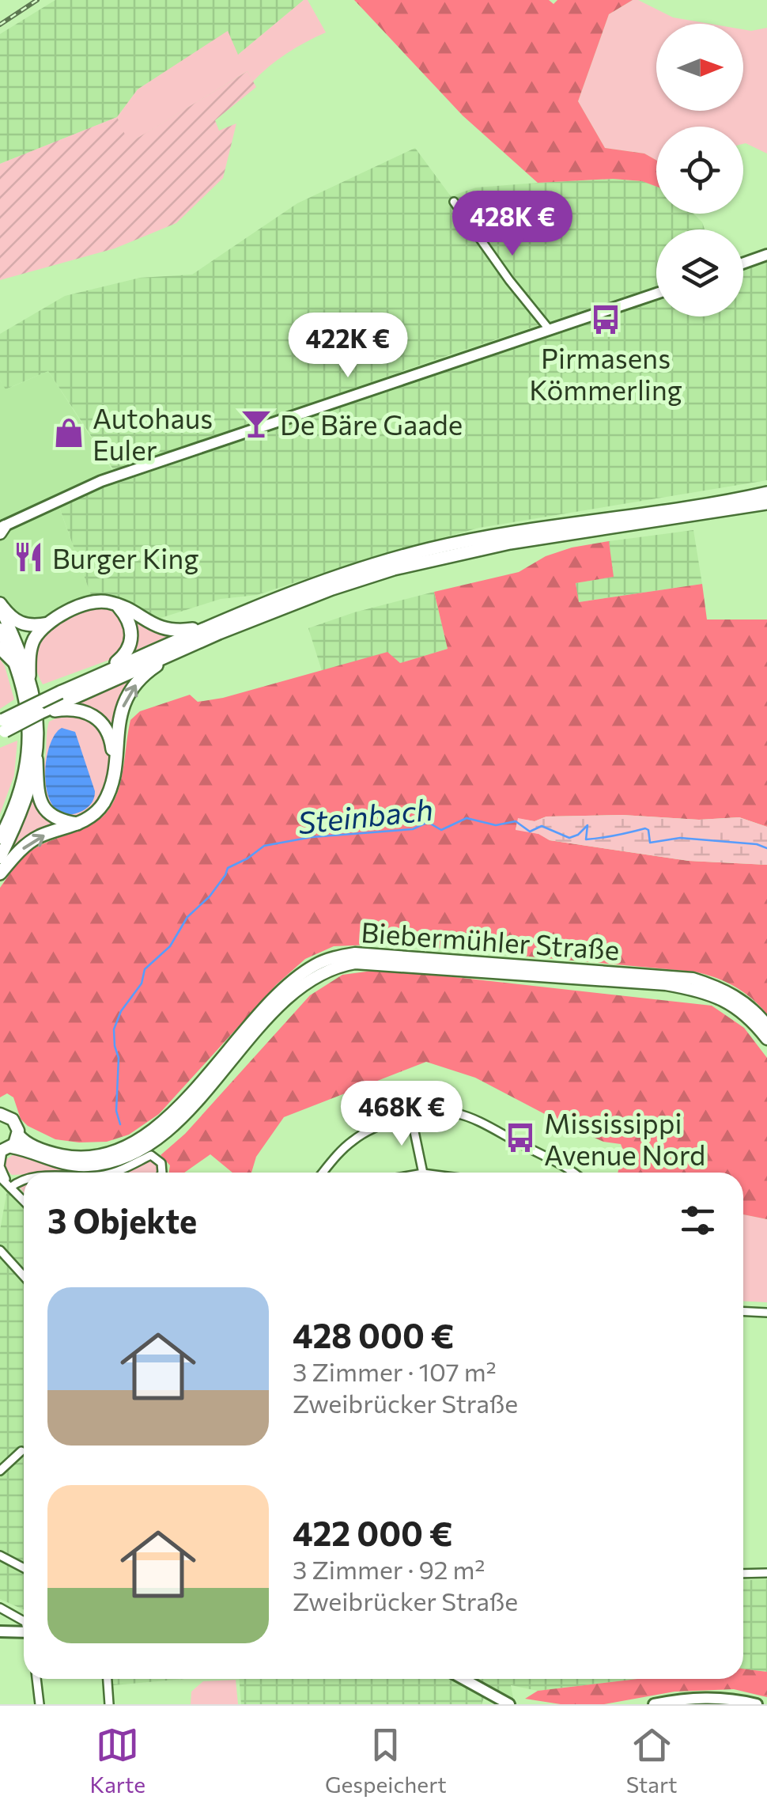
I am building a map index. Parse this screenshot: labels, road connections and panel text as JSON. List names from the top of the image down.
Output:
{
  "streets": {
    "main road": ["Biebermühler Straße"]
  },
  "water": ["Steinbach"],
  "places": {
    "bus stop": ["Pirmasens Kömmerling", "Mississippi Avenue Nord"],
    "bar": ["De Bäre Gaade"],
    "shop": ["Autohaus Euler"],
    "restaurant": ["Burger King"]
  },
  "north": "right",
  "page": {
    "price": ["428K €", "422K €", "468K €"],
    "heading": "3 Objekte",
    "list": [
      {
        "name": "428 000 €",
        "note": "3 Zimmer · 107 m² · Zweibrücker Straße"
      },
      {
        "name": "422 000 €",
        "note": "3 Zimmer · 92 m² · Zweibrücker Straße"
      }
    ],
    "tabs": ["Karte", "Gespeichert", "Start"]
  }
}
